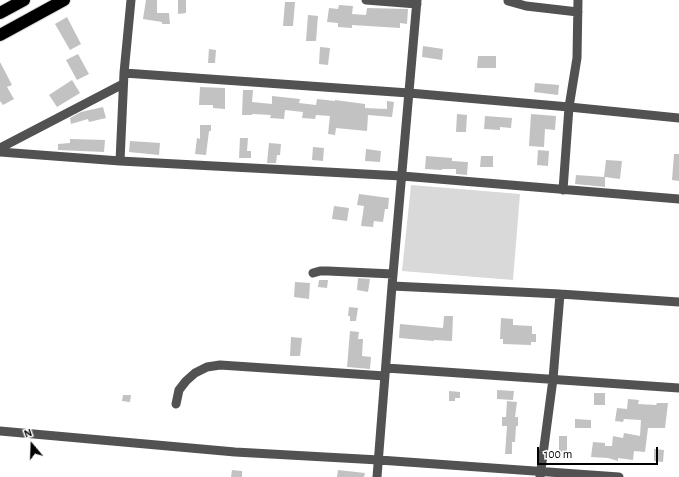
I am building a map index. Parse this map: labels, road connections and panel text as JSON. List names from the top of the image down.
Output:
{
  "scale_bar": "100 m",
  "north": "top"
}
